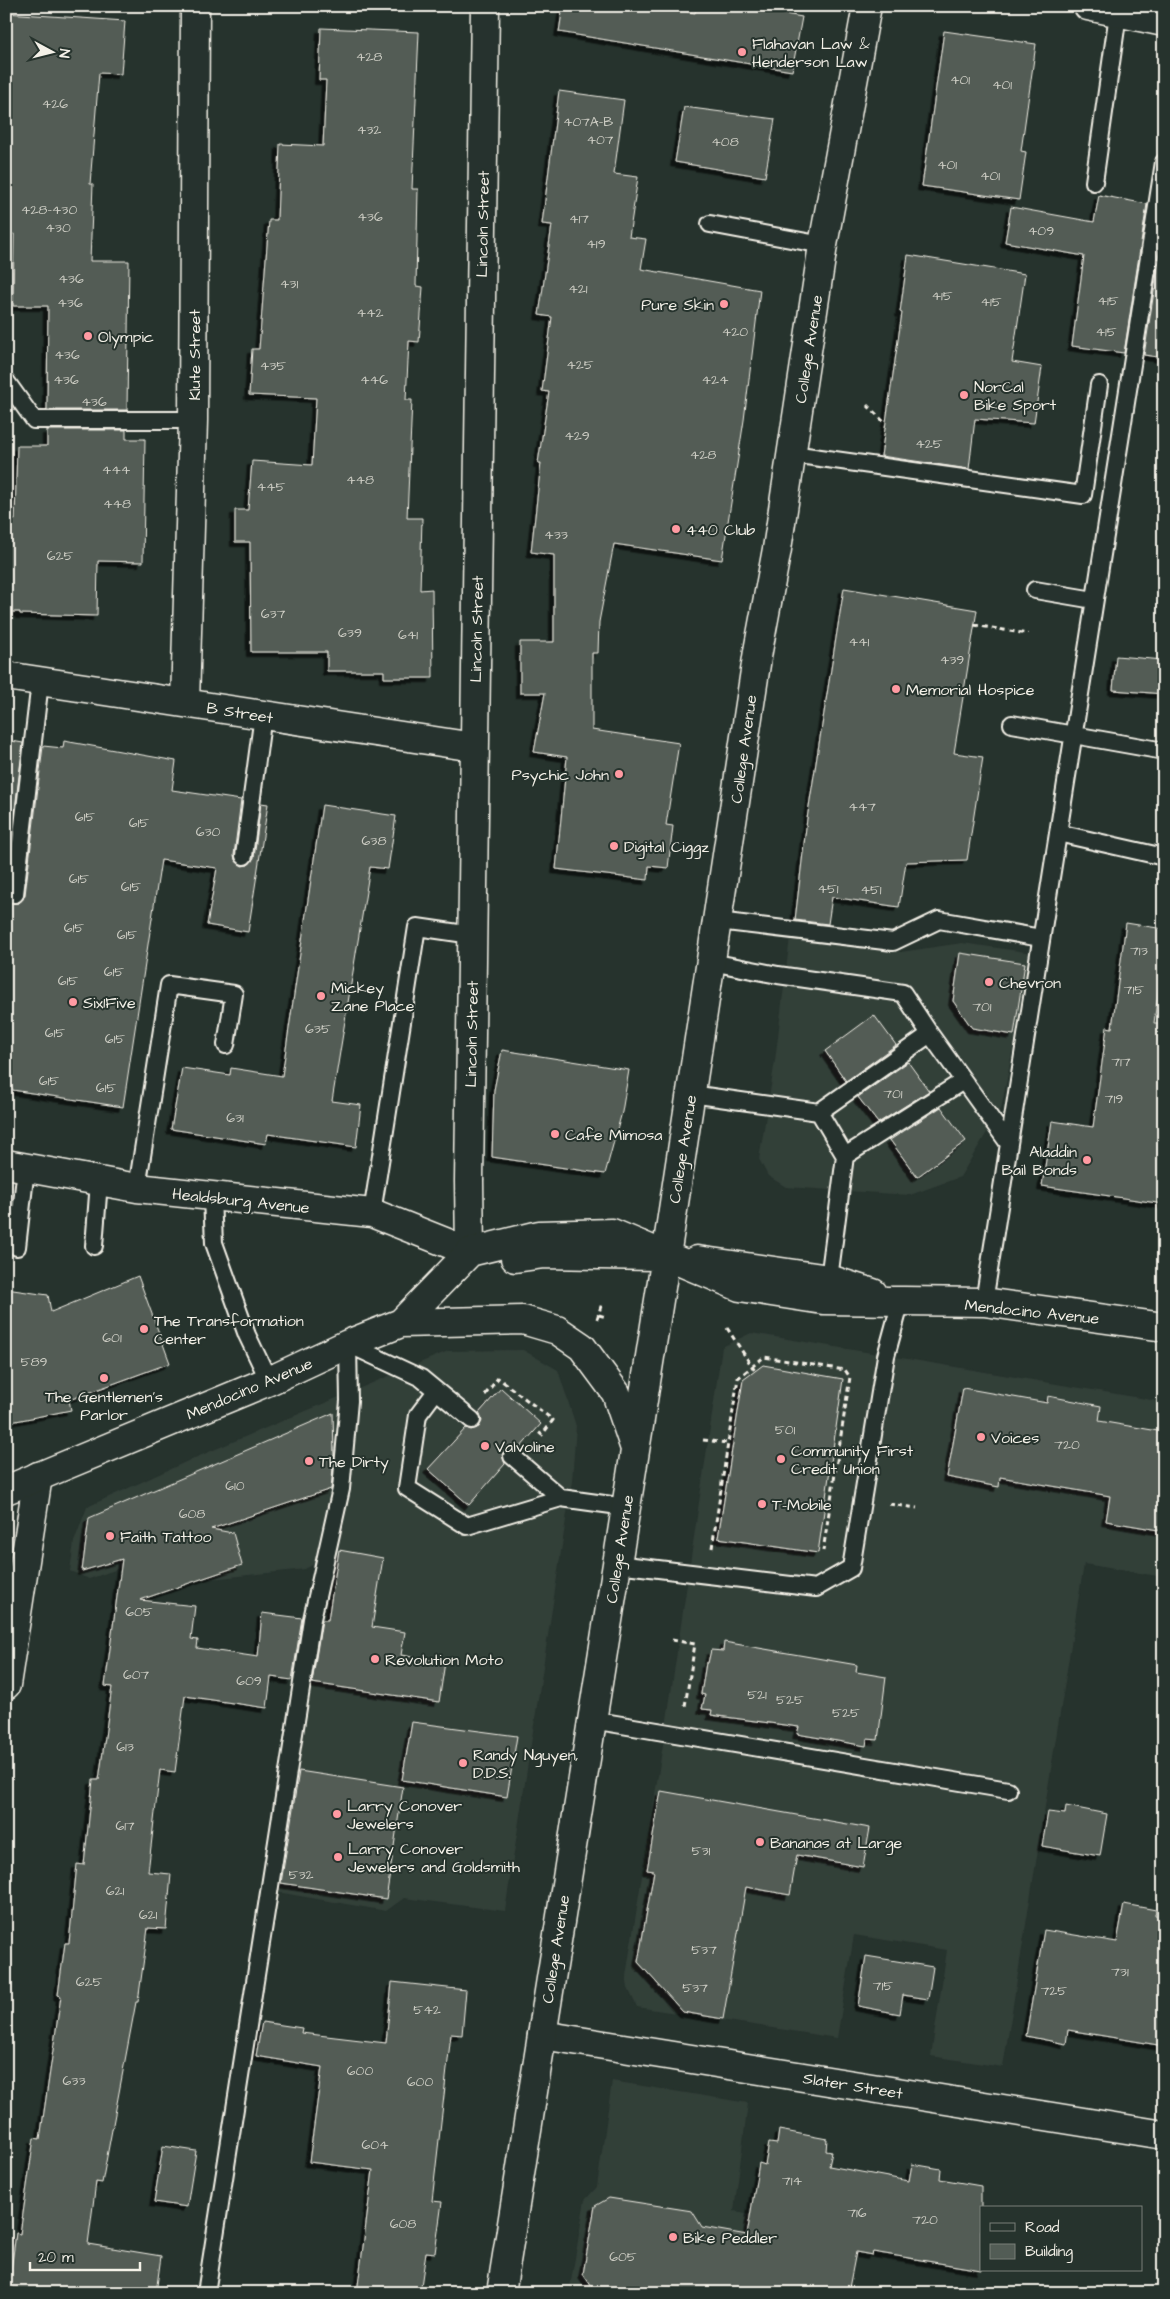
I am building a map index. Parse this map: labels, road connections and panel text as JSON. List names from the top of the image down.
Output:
{
  "streets": {
    "main road": [
      "Lincoln Street",
      "College Avenue",
      "Klute Street",
      "B Street",
      "Healdsburg Avenue",
      "Mendocino Avenue",
      "Slater Street"
    ]
  },
  "crossings": [
    ["Lincoln Street", "B Street"],
    ["Lincoln Street", "Healdsburg Avenue"],
    ["Lincoln Street", "Mendocino Avenue"],
    ["College Avenue", "Mendocino Avenue"],
    ["College Avenue", "Slater Street"],
    ["Klute Street", "B Street"],
    ["Healdsburg Avenue", "Mendocino Avenue"]
  ],
  "places": [
    "Flahavan Law & Henderson Law",
    "Pure Skin",
    "Olympic",
    "NorCal Bike Sport",
    "440 Club",
    "Memorial Hospice",
    "Psychic John",
    "Digital Ciggz",
    "Chevron",
    "Mickey Zane Place",
    "Six1Five",
    "Cafe Mimosa",
    "Aladdin Bail Bonds",
    "The Transformation Center",
    "The Gentlemen's Parlor",
    "Voices",
    "Valvoline",
    "Community First Credit Union",
    "The Dirty",
    "T-Mobile",
    "Faith Tattoo",
    "Revolution Moto",
    "Randy Nguyen, D.D.S.",
    "Larry Conover Jewelers",
    "Bananas at Large",
    "Larry Conover Jewelers and Goldsmith",
    "Bike Peddler"
  ],
  "house_numbers": [
    "428",
    "401",
    "401",
    "426",
    "407A-B",
    "432",
    "407",
    "408",
    "401",
    "401",
    "428-430",
    "436",
    "417",
    "430",
    "409",
    "419",
    "436",
    "431",
    "421",
    "415",
    "415",
    "415",
    "436",
    "442",
    "420",
    "415",
    "436",
    "425",
    "435",
    "436",
    "446",
    "424",
    "436",
    "429",
    "425",
    "428",
    "444",
    "448",
    "445",
    "448",
    "433",
    "625",
    "637",
    "639",
    "641",
    "441",
    "439",
    "447",
    "615",
    "615",
    "630",
    "638",
    "615",
    "615",
    "451",
    "451",
    "615",
    "615",
    "713",
    "615",
    "615",
    "715",
    "701",
    "635",
    "615",
    "615",
    "717",
    "615",
    "615",
    "701",
    "719",
    "631",
    "601",
    "589",
    "501",
    "720",
    "610",
    "608",
    "605",
    "607",
    "609",
    "521",
    "525",
    "525",
    "613",
    "617",
    "531",
    "532",
    "621",
    "621",
    "537",
    "731",
    "625",
    "715",
    "537",
    "725",
    "542",
    "600",
    "633",
    "600",
    "604",
    "714",
    "716",
    "720",
    "608",
    "605"
  ],
  "legend": ["Road", "Building"],
  "scale_bar": "20 m",
  "north": "right"
}
